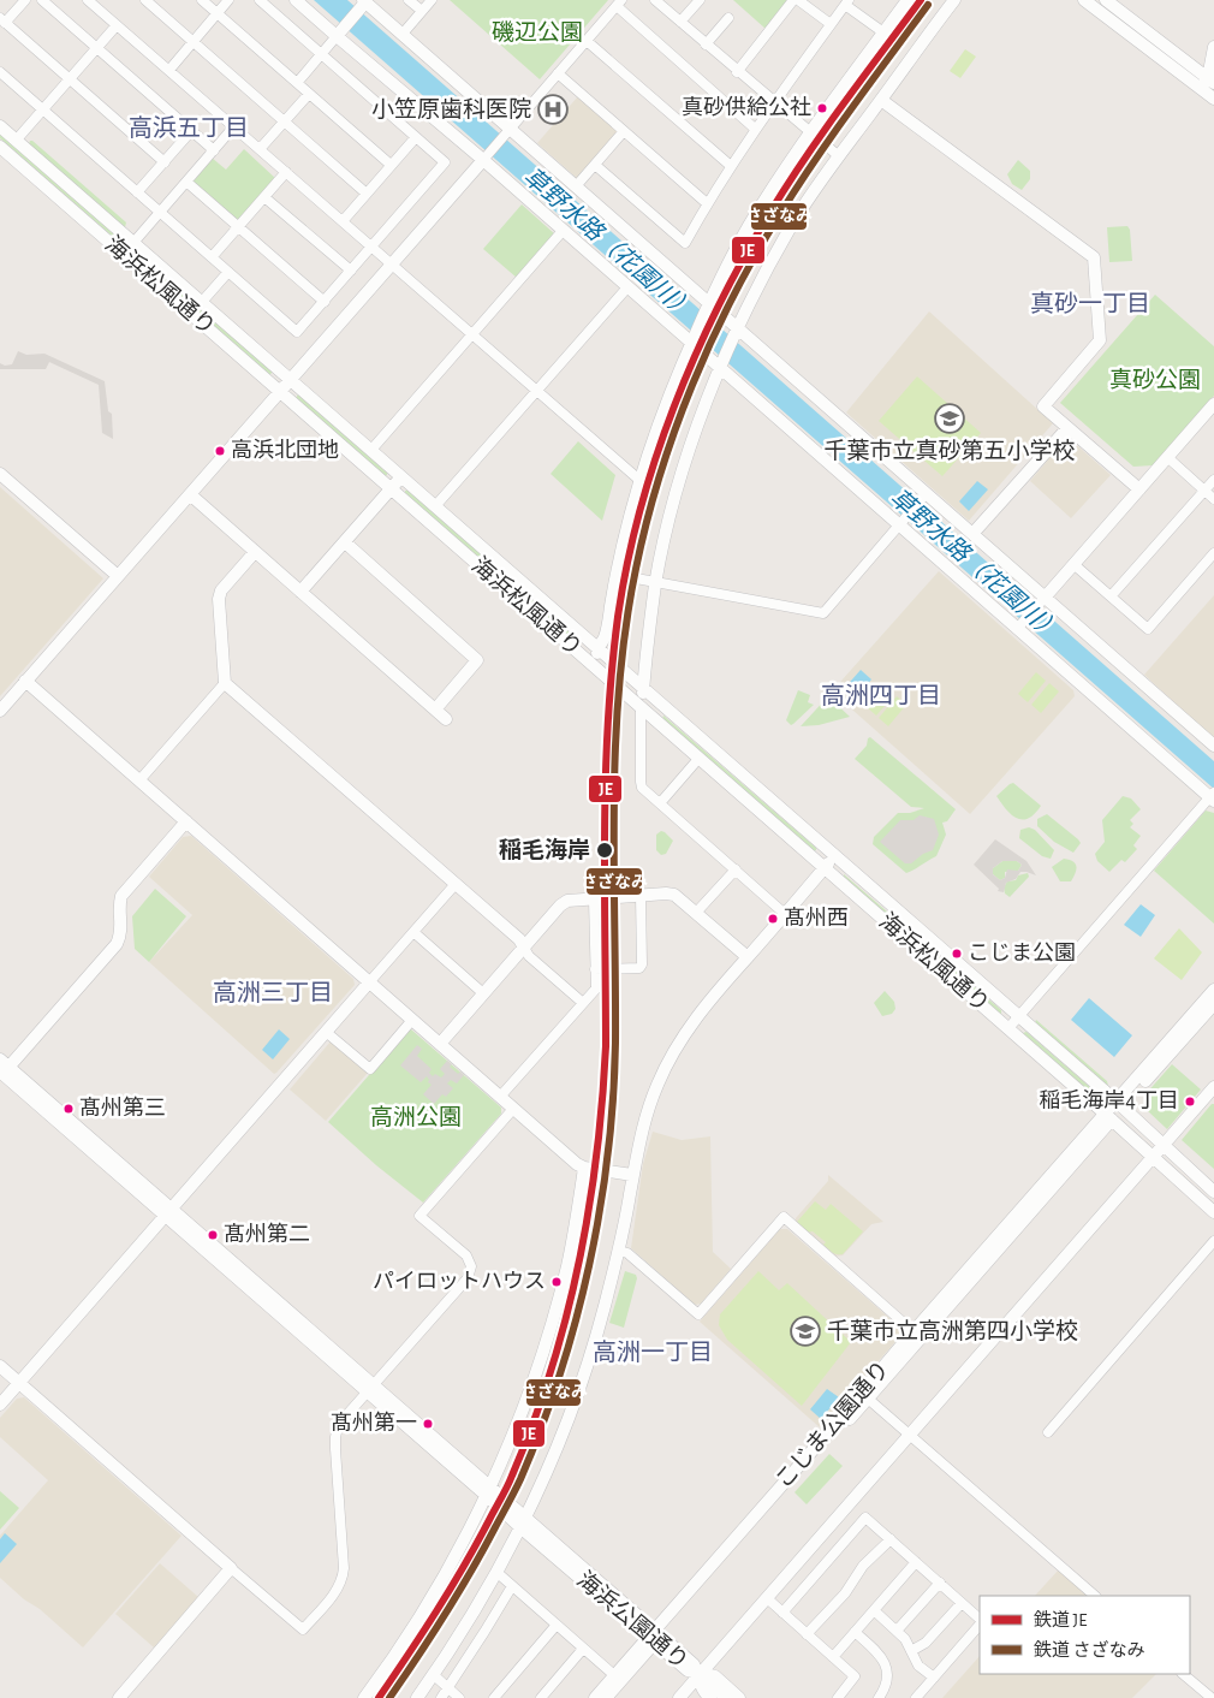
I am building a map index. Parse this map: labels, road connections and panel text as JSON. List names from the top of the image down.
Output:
{
  "streets": {
    "street": ["海浜松風通り", "こじま公園通り", "海浜公園通り"]
  },
  "crossings": [
    ["海浜松風通り", "こじま公園通り"],
    ["こじま公園通り", "海浜公園通り"]
  ],
  "districts": [
    "高浜五丁目",
    "真砂一丁目",
    "高洲四丁目",
    "高洲三丁目",
    "高洲一丁目"
  ],
  "water": ["草野水路（花園川）"],
  "parks": ["磯辺公園", "真砂公園", "高洲公園"],
  "places": {
    "other": [
      "真砂供給公社",
      "高浜北団地",
      "稲毛海岸",
      "髙州西",
      "こじま公園",
      "稲毛海岸4丁目",
      "髙州第三",
      "髙州第二",
      "パイロットハウス",
      "髙州第一"
    ],
    "hospital": ["小笠原歯科医院"],
    "school or university": ["千葉市立真砂第五小学校", "千葉市立高洲第四小学校"]
  },
  "lines": ["rail line JE", "rail line さざなみ"],
  "legend": ["鉄道 JE", "鉄道 さざなみ"]
}
